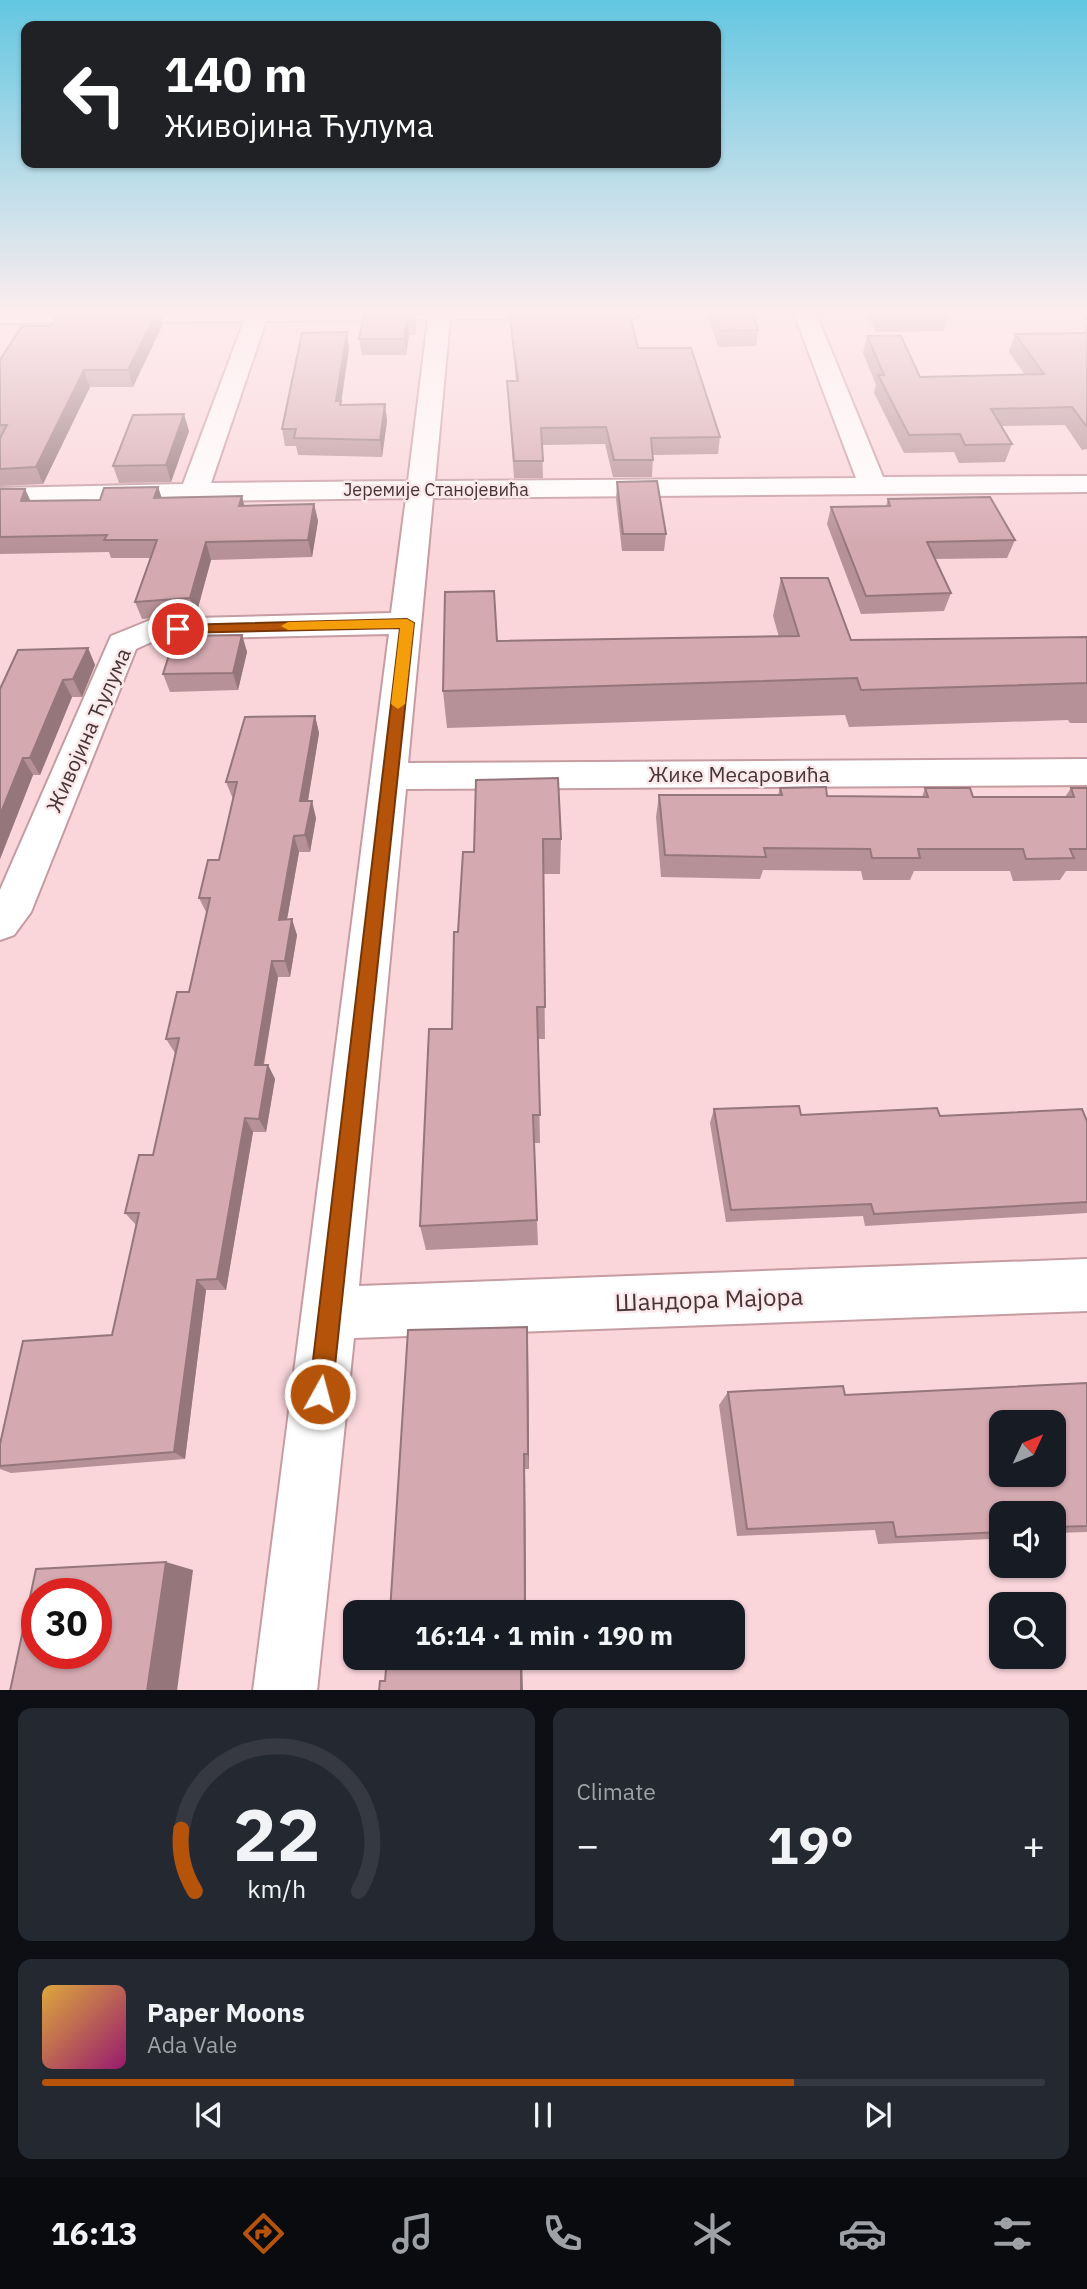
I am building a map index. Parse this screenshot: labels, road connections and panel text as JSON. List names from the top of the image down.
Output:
{
  "streets": {
    "street": [
      "Јеремије Станојевића",
      "Живојина Ћулума",
      "Жике Месаровића",
      "Шандора Мајора"
    ]
  },
  "north": "top right",
  "page": {
    "turn": ["140 m", "Живојина Ћулума"],
    "limit": "30",
    "trip": "16:14 · 1 min · 190 m",
    "tile": "Climate",
    "heat": ["−", "19°", "+"],
    "song": ["Paper Moons", "Ada Vale"],
    "tabs": "16:13",
    "gauge": ["22", "km/h"]
  }
}
